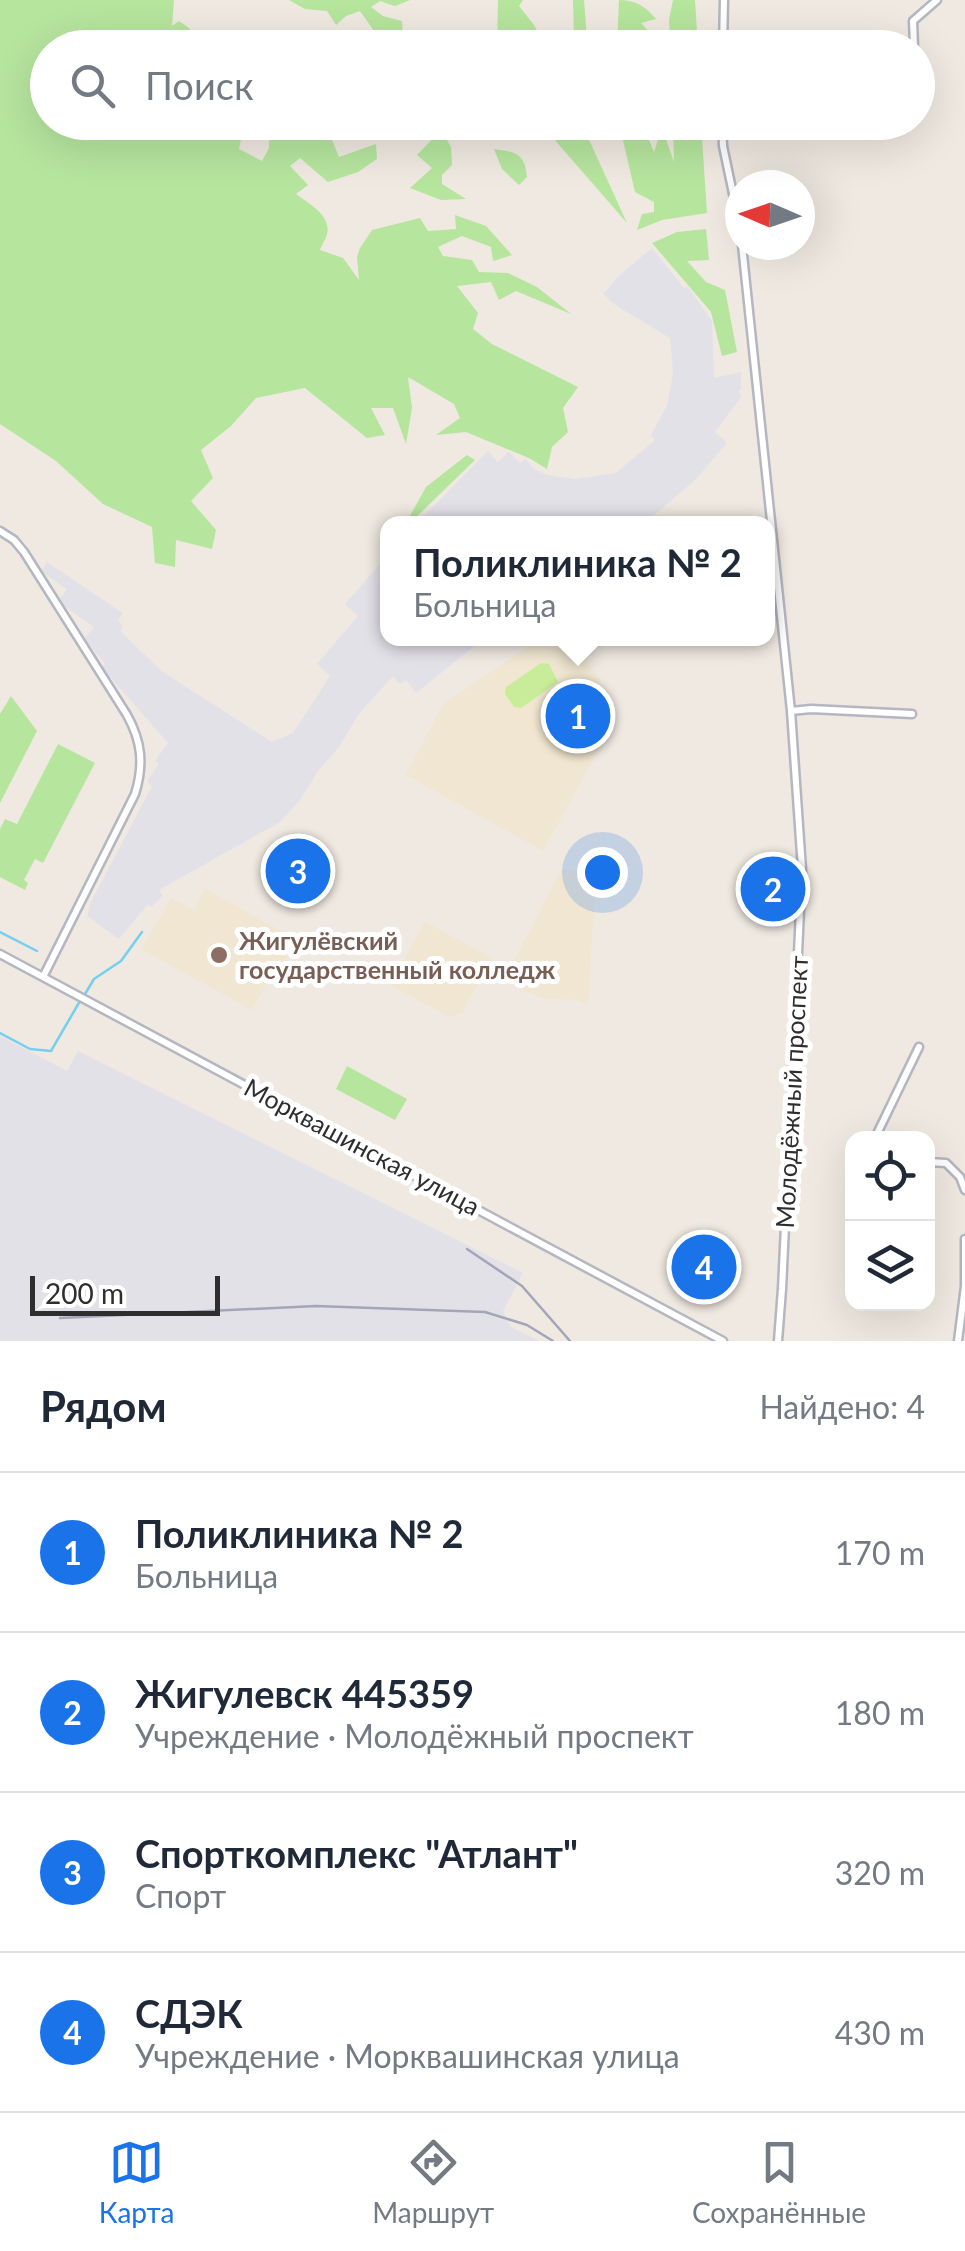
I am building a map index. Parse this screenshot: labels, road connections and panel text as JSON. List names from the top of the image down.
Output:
{
  "streets": {
    "street": ["Молодёжный проспект", "Морквашинская улица"]
  },
  "places": ["Жигулёвский государственный колледж"],
  "scale_bar": "200 m",
  "north": "left",
  "page": {
    "search": "Поиск",
    "popup": ["Поликлиника № 2", "Больница"],
    "pins": [
      "1",
      "3",
      "2",
      "4"
    ],
    "scale": "200 m",
    "heading": ["Рядом", "Найдено: 4"],
    "list": [
      {
        "mark": "1",
        "name": "Поликлиника № 2",
        "note": "Больница",
        "value": "170 m"
      },
      {
        "mark": "2",
        "name": "Жигулевск 445359",
        "note": "Учреждение · Молодёжный проспект",
        "value": "180 m"
      },
      {
        "mark": "3",
        "name": "Спорткомплекс \"Атлант\"",
        "note": "Спорт",
        "value": "320 m"
      },
      {
        "mark": "4",
        "name": "СДЭК",
        "note": "Учреждение · Морквашинская улица",
        "value": "430 m"
      }
    ],
    "nav": ["Карта", "Маршрут", "Сохранённые"]
  }
}
